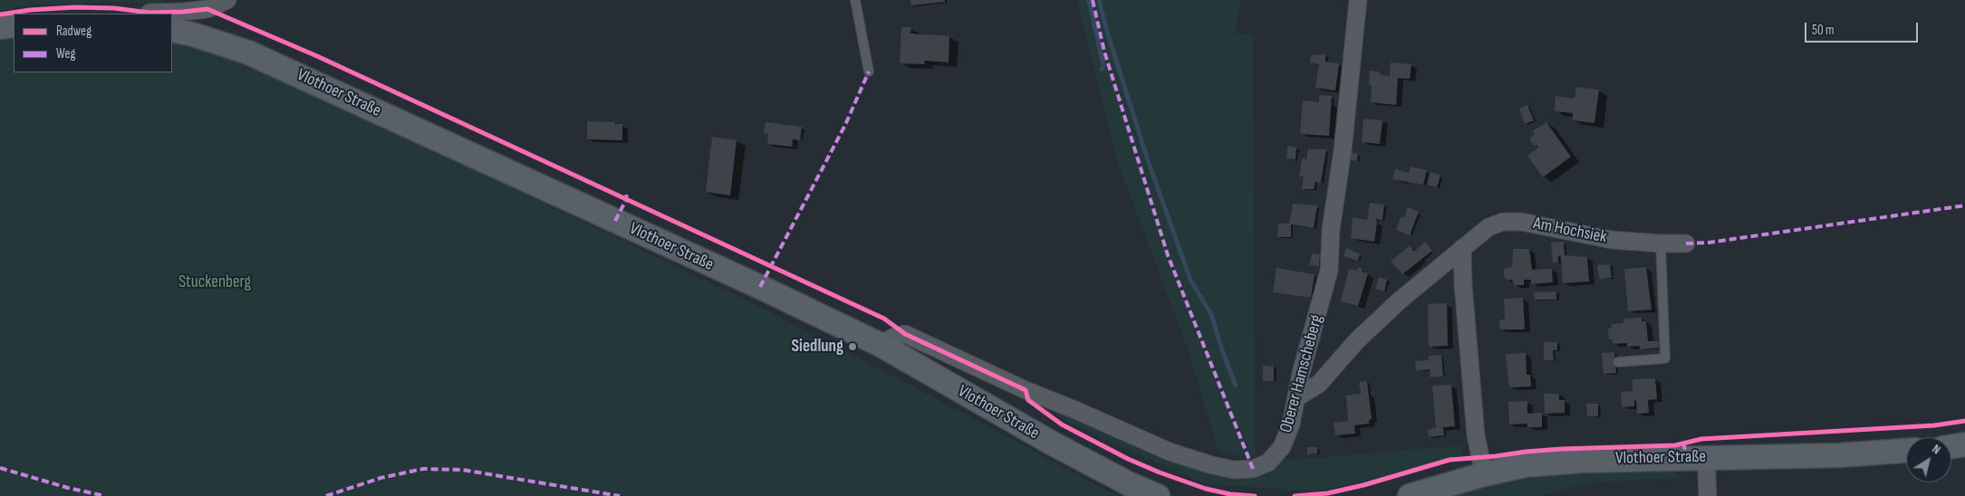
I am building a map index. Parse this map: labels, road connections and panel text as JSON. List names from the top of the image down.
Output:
{
  "streets": {
    "main road": ["Vlothoer Straße"],
    "street": ["Am Hochsiek", "Oberer Hamscheberg"]
  },
  "crossings": [
    ["Vlothoer Straße", "Oberer Hamscheberg"],
    ["Am Hochsiek", "Oberer Hamscheberg"]
  ],
  "parks": ["Stuckenberg"],
  "places": ["Siedlung"],
  "legend": ["Radweg", "Weg"],
  "scale_bar": "50 m",
  "north": "top right"
}
